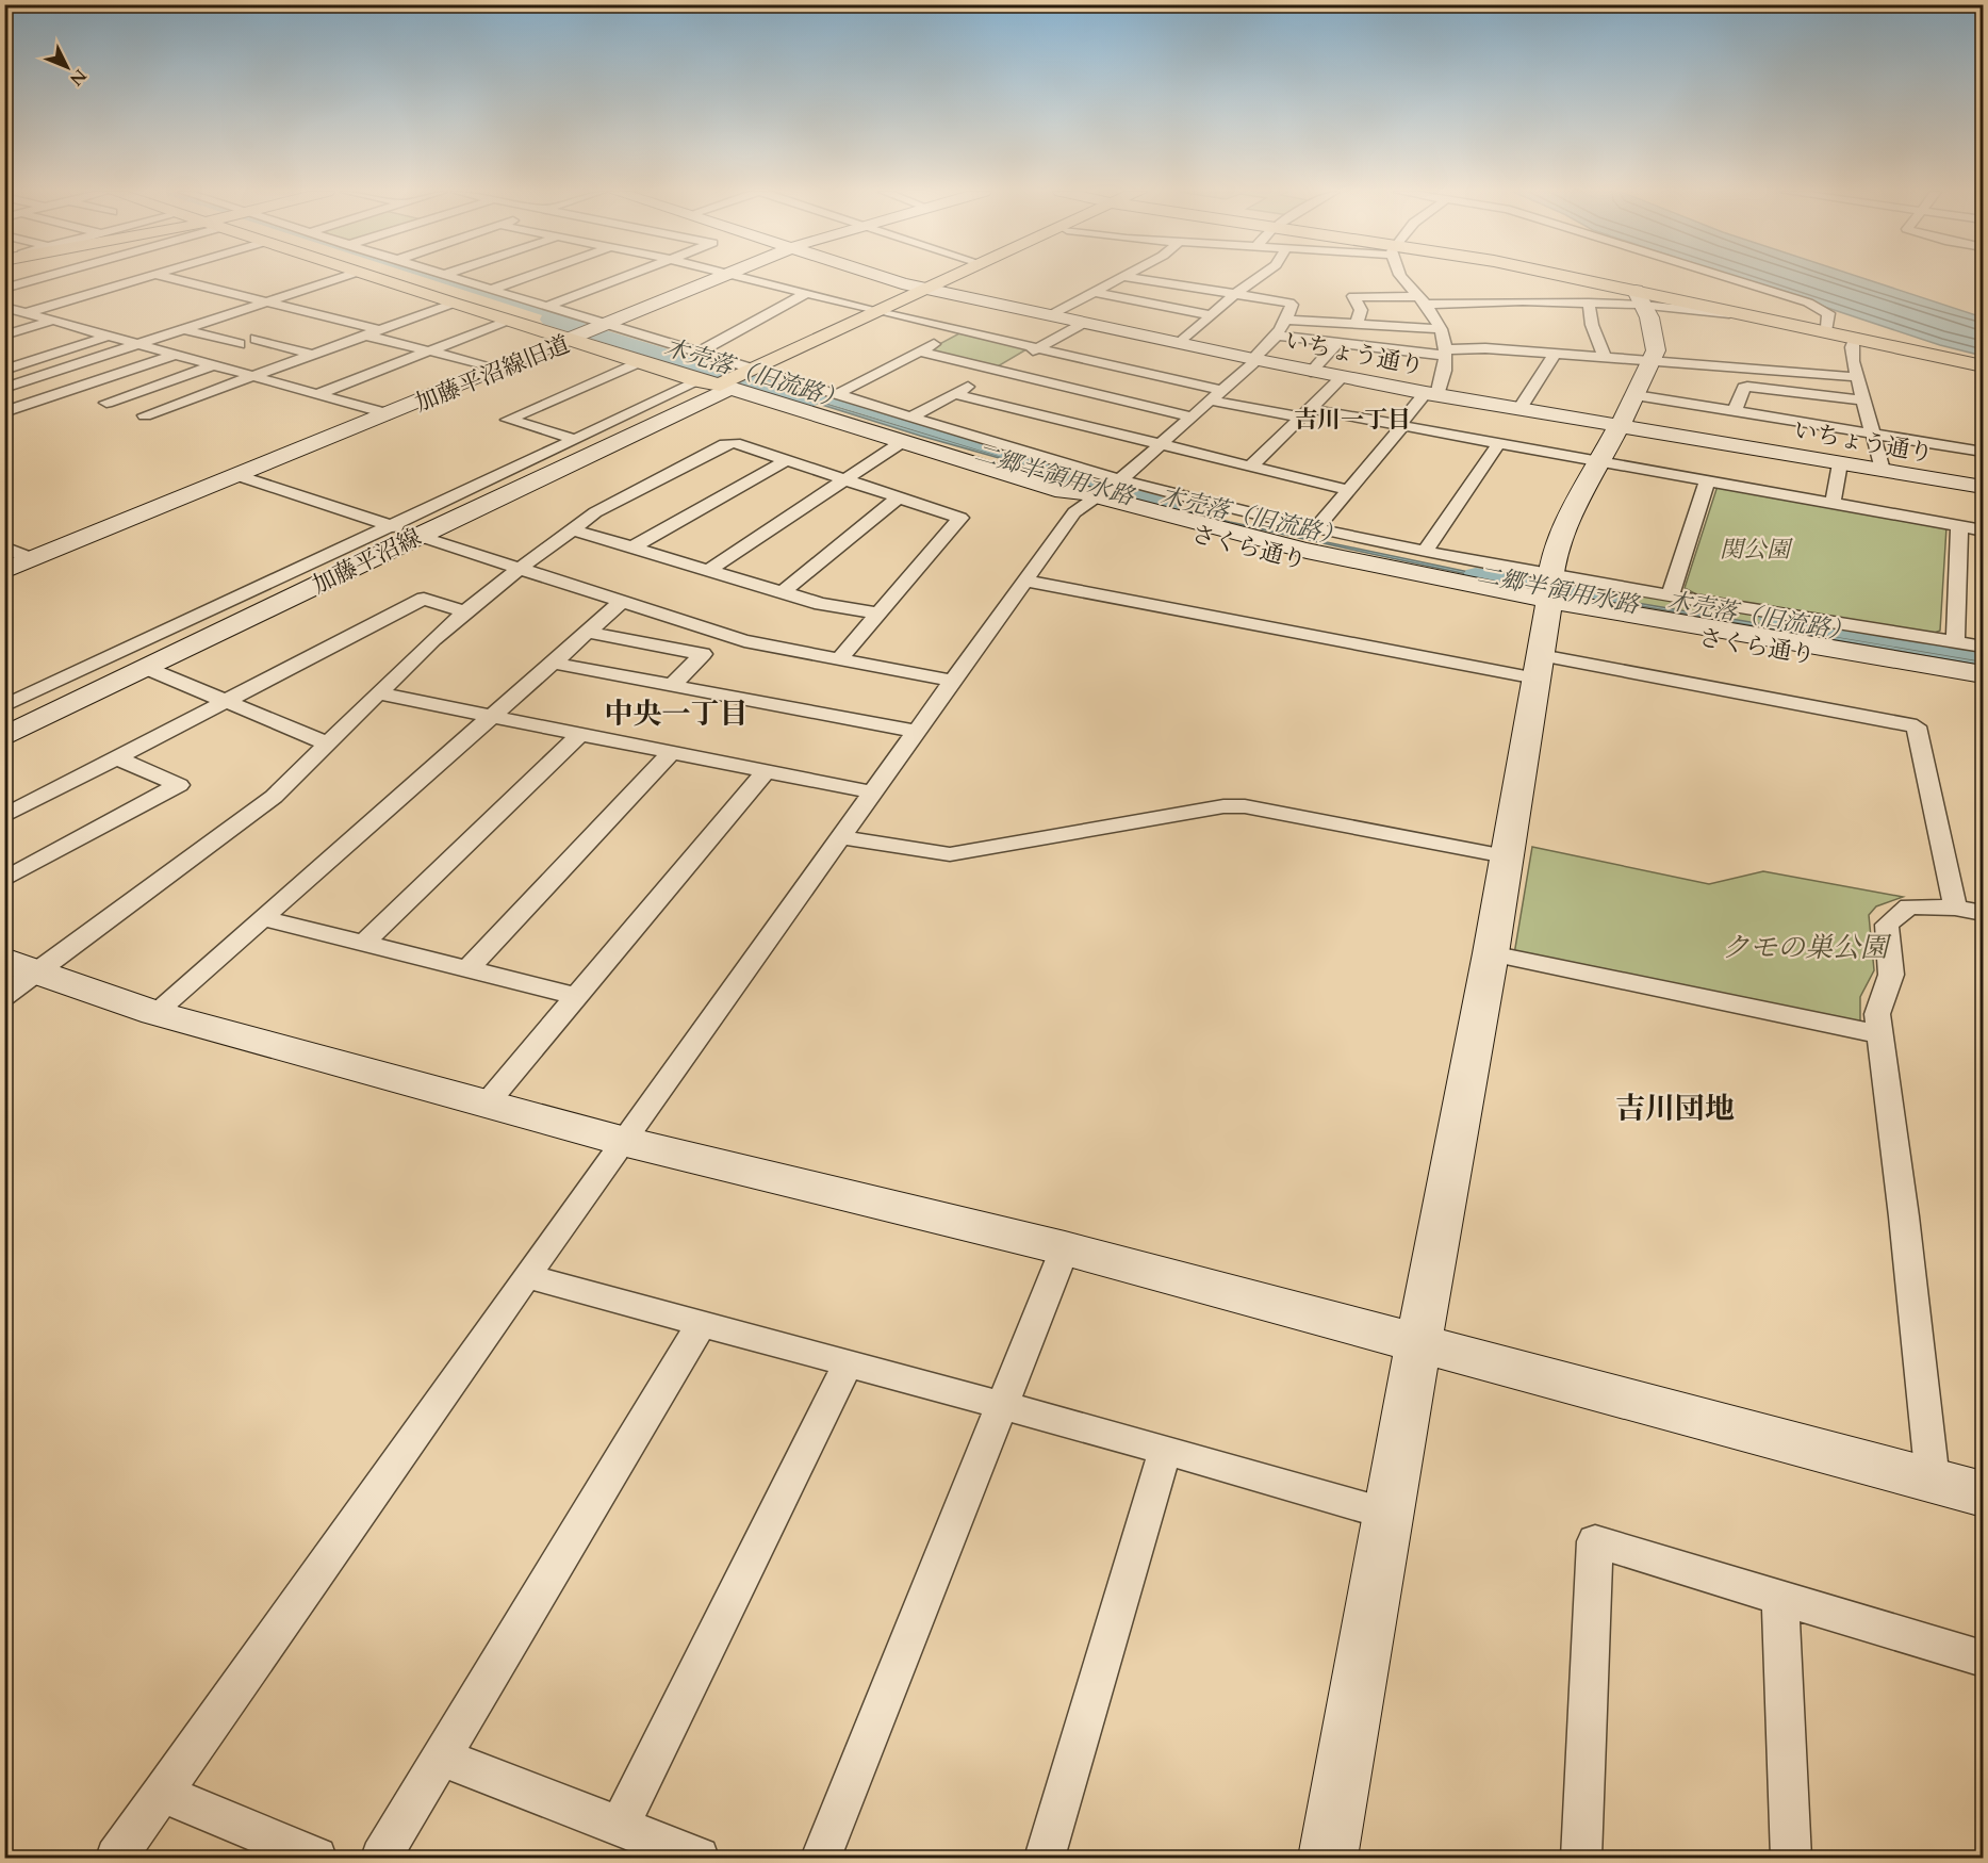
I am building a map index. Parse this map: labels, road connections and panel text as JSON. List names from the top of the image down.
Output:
{
  "streets": {
    "street": [
      "いちょう通り",
      "加藤平沼線旧道",
      "さくら通り",
      "加藤平沼線"
    ]
  },
  "crossings": [
    ["さくら通り", "加藤平沼線"]
  ],
  "districts": ["吉川一丁目", "中央一丁目", "吉川団地"],
  "water": ["木売落（旧流路）", "二郷半領用水路"],
  "parks": ["関公園", "クモの巣公園"],
  "north": "bottom right"
}
